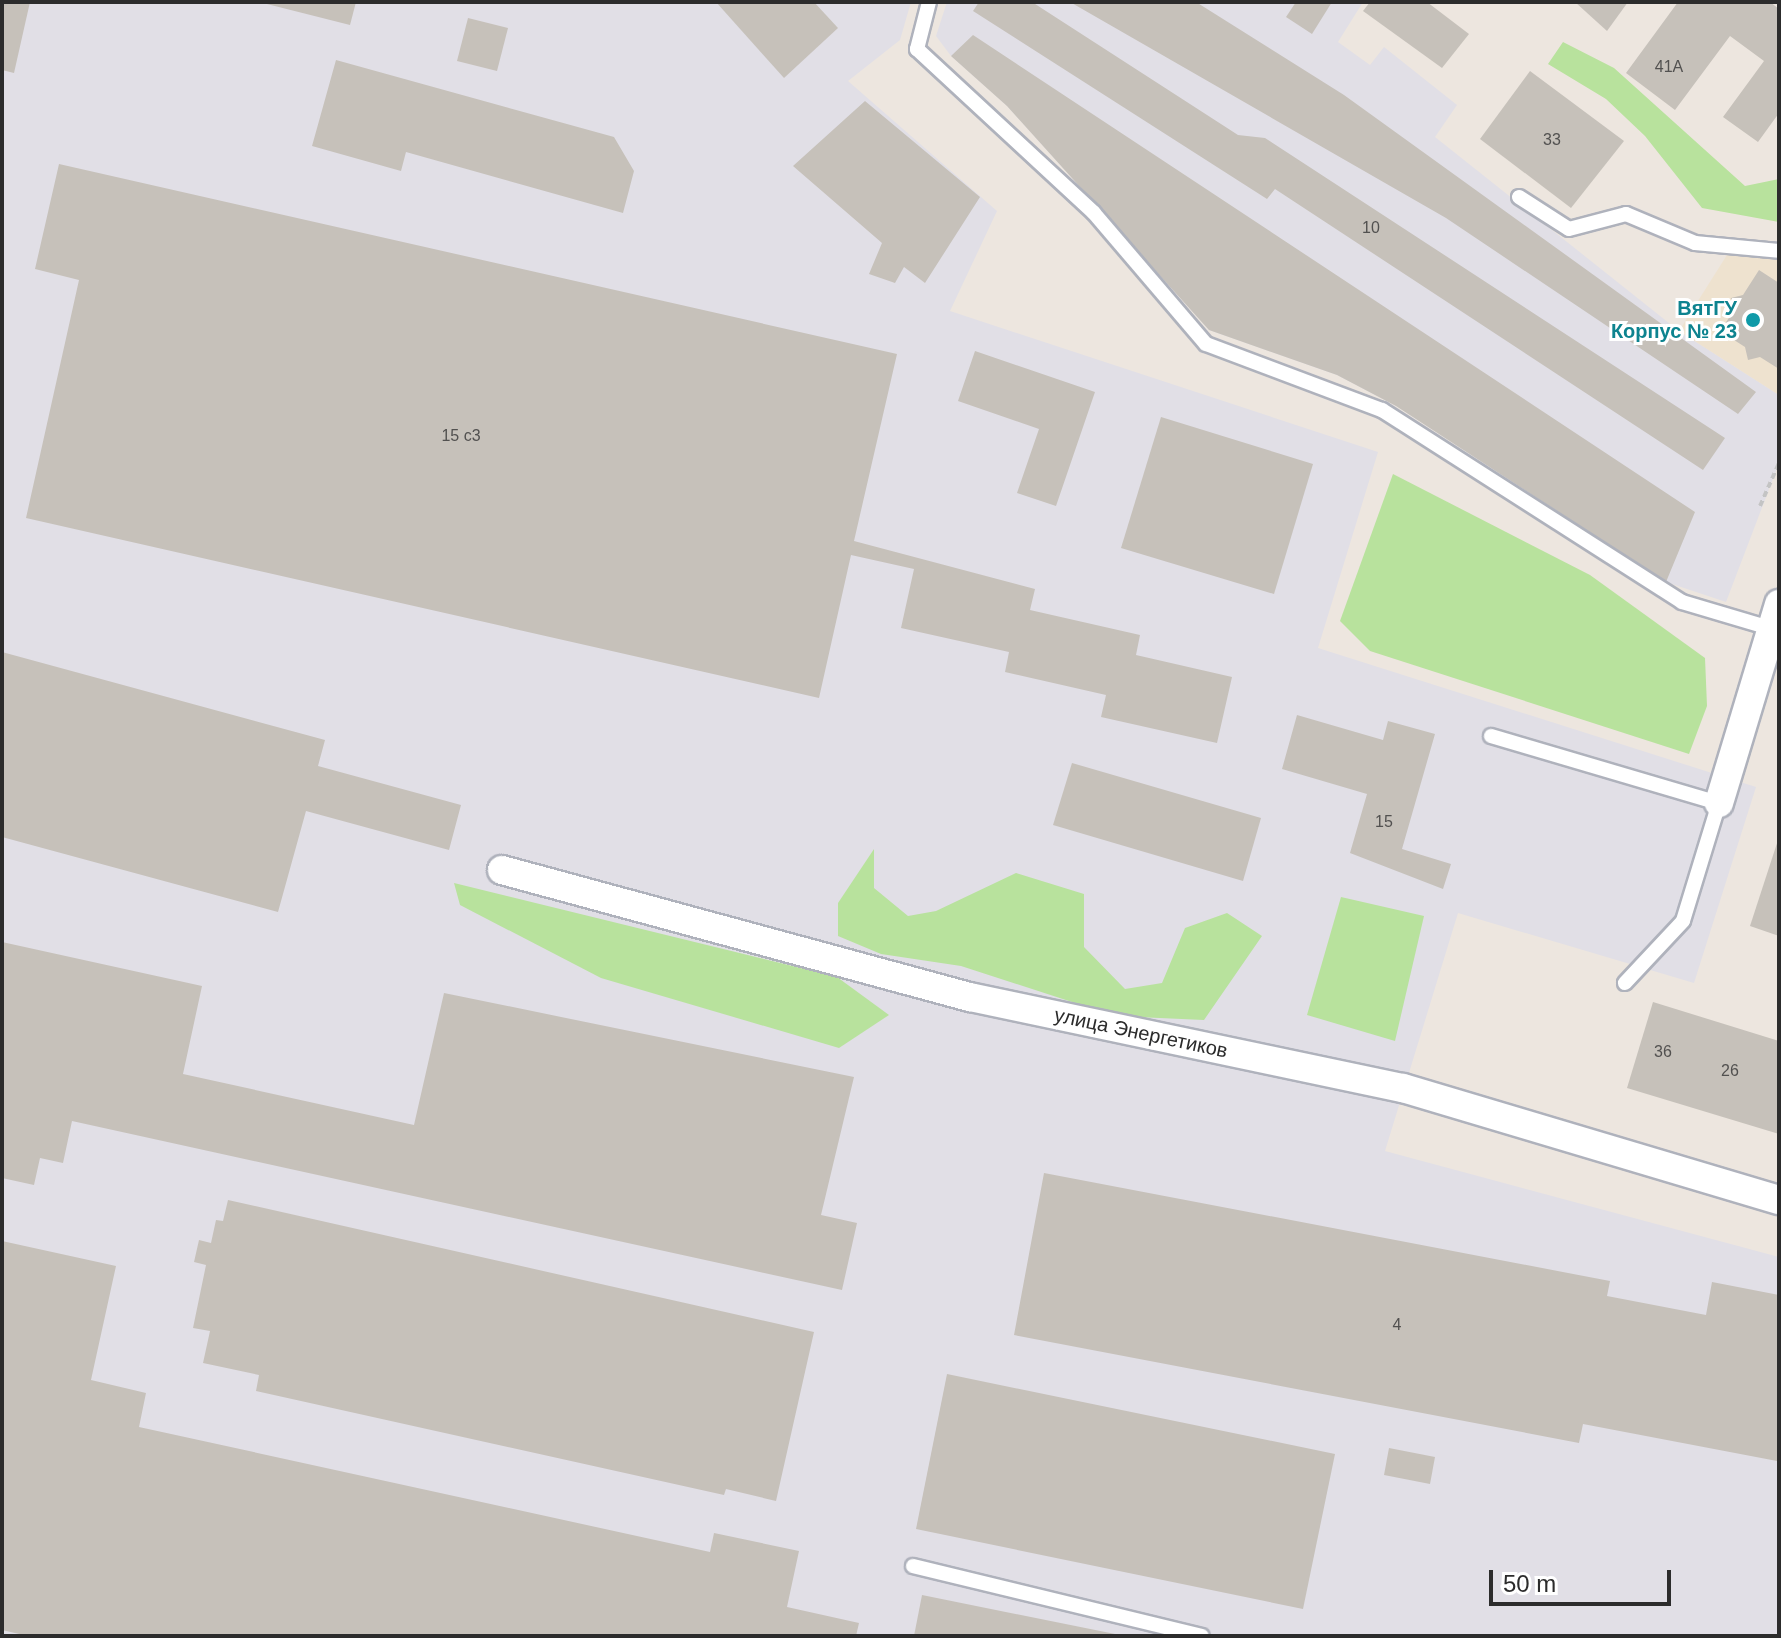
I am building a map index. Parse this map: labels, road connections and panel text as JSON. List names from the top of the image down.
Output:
{
  "streets": {
    "street": ["улица Энергетиков"]
  },
  "places": ["ВятГУ Корпус № 23"],
  "house_numbers": [
    "41А",
    "33",
    "10",
    "15 с3",
    "15",
    "36",
    "26",
    "4"
  ],
  "scale_bar": "50 m"
}
